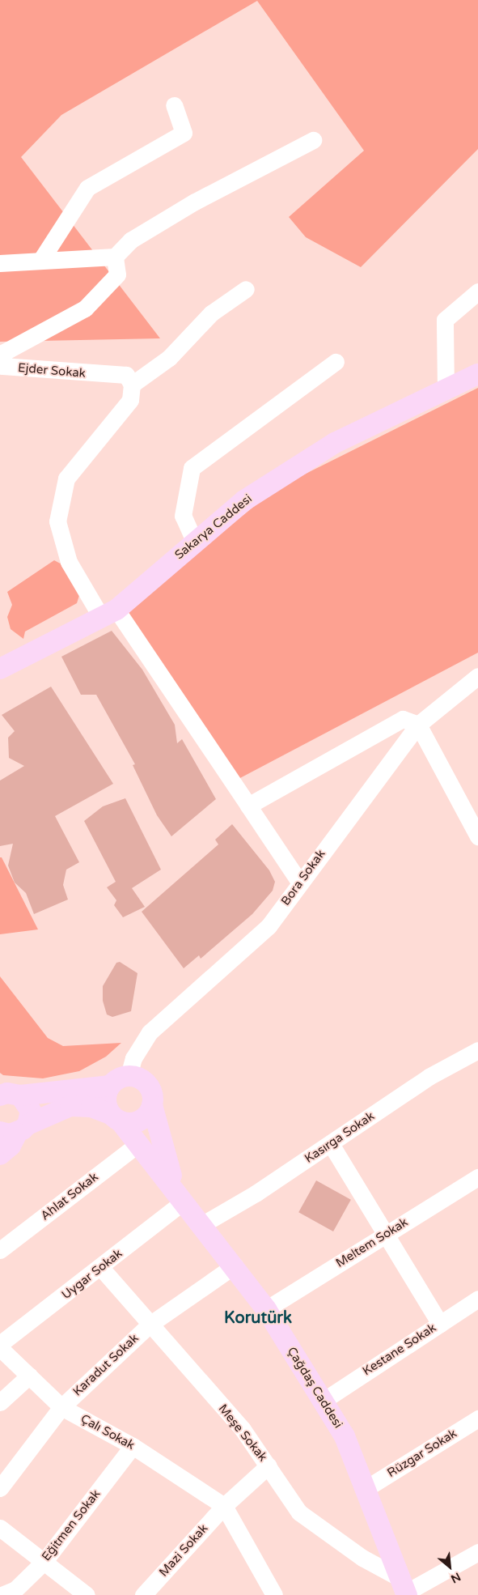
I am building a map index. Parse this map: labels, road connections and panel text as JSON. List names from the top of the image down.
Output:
{
  "streets": {
    "main road": ["Sakarya Caddesi", "Çağdaş Caddesi"],
    "street": [
      "Ejder Sokak",
      "Bora Sokak",
      "Kasırga Sokak",
      "Ahlat Sokak",
      "Meltem Sokak",
      "Uygar Sokak",
      "Kestane Sokak",
      "Karadut Sokak",
      "Çalı Sokak",
      "Meşe Sokak",
      "Rüzgar Sokak",
      "Eğitmen Sokak",
      "Mazi Sokak"
    ]
  },
  "crossings": [
    ["Bora Sokak", "Çağdaş Caddesi"],
    ["Kasırga Sokak", "Çağdaş Caddesi"],
    ["Ahlat Sokak", "Çağdaş Caddesi"],
    ["Meltem Sokak", "Çağdaş Caddesi"],
    ["Uygar Sokak", "Çağdaş Caddesi"],
    ["Uygar Sokak", "Meşe Sokak"],
    ["Kestane Sokak", "Çağdaş Caddesi"],
    ["Karadut Sokak", "Çağdaş Caddesi"],
    ["Karadut Sokak", "Çalı Sokak"],
    ["Karadut Sokak", "Meşe Sokak"],
    ["Çağdaş Caddesi", "Meşe Sokak"],
    ["Çağdaş Caddesi", "Rüzgar Sokak"],
    ["Çalı Sokak", "Eğitmen Sokak"],
    ["Çalı Sokak", "Mazi Sokak"],
    ["Meşe Sokak", "Mazi Sokak"]
  ],
  "districts": ["Korutürk"],
  "north": "bottom right"
}
